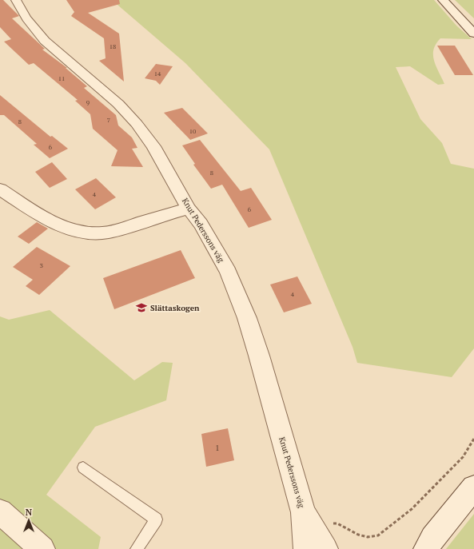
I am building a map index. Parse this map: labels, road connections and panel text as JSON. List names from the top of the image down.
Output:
{
  "streets": {
    "street": ["Knut Pederssons väg"]
  },
  "places": {
    "school or university": ["Slättaskogen"]
  },
  "house_numbers": [
    "18",
    "14",
    "11",
    "9",
    "7",
    "8",
    "10",
    "6",
    "8",
    "4",
    "6",
    "3",
    "4",
    "1"
  ],
  "north": "top"
}
